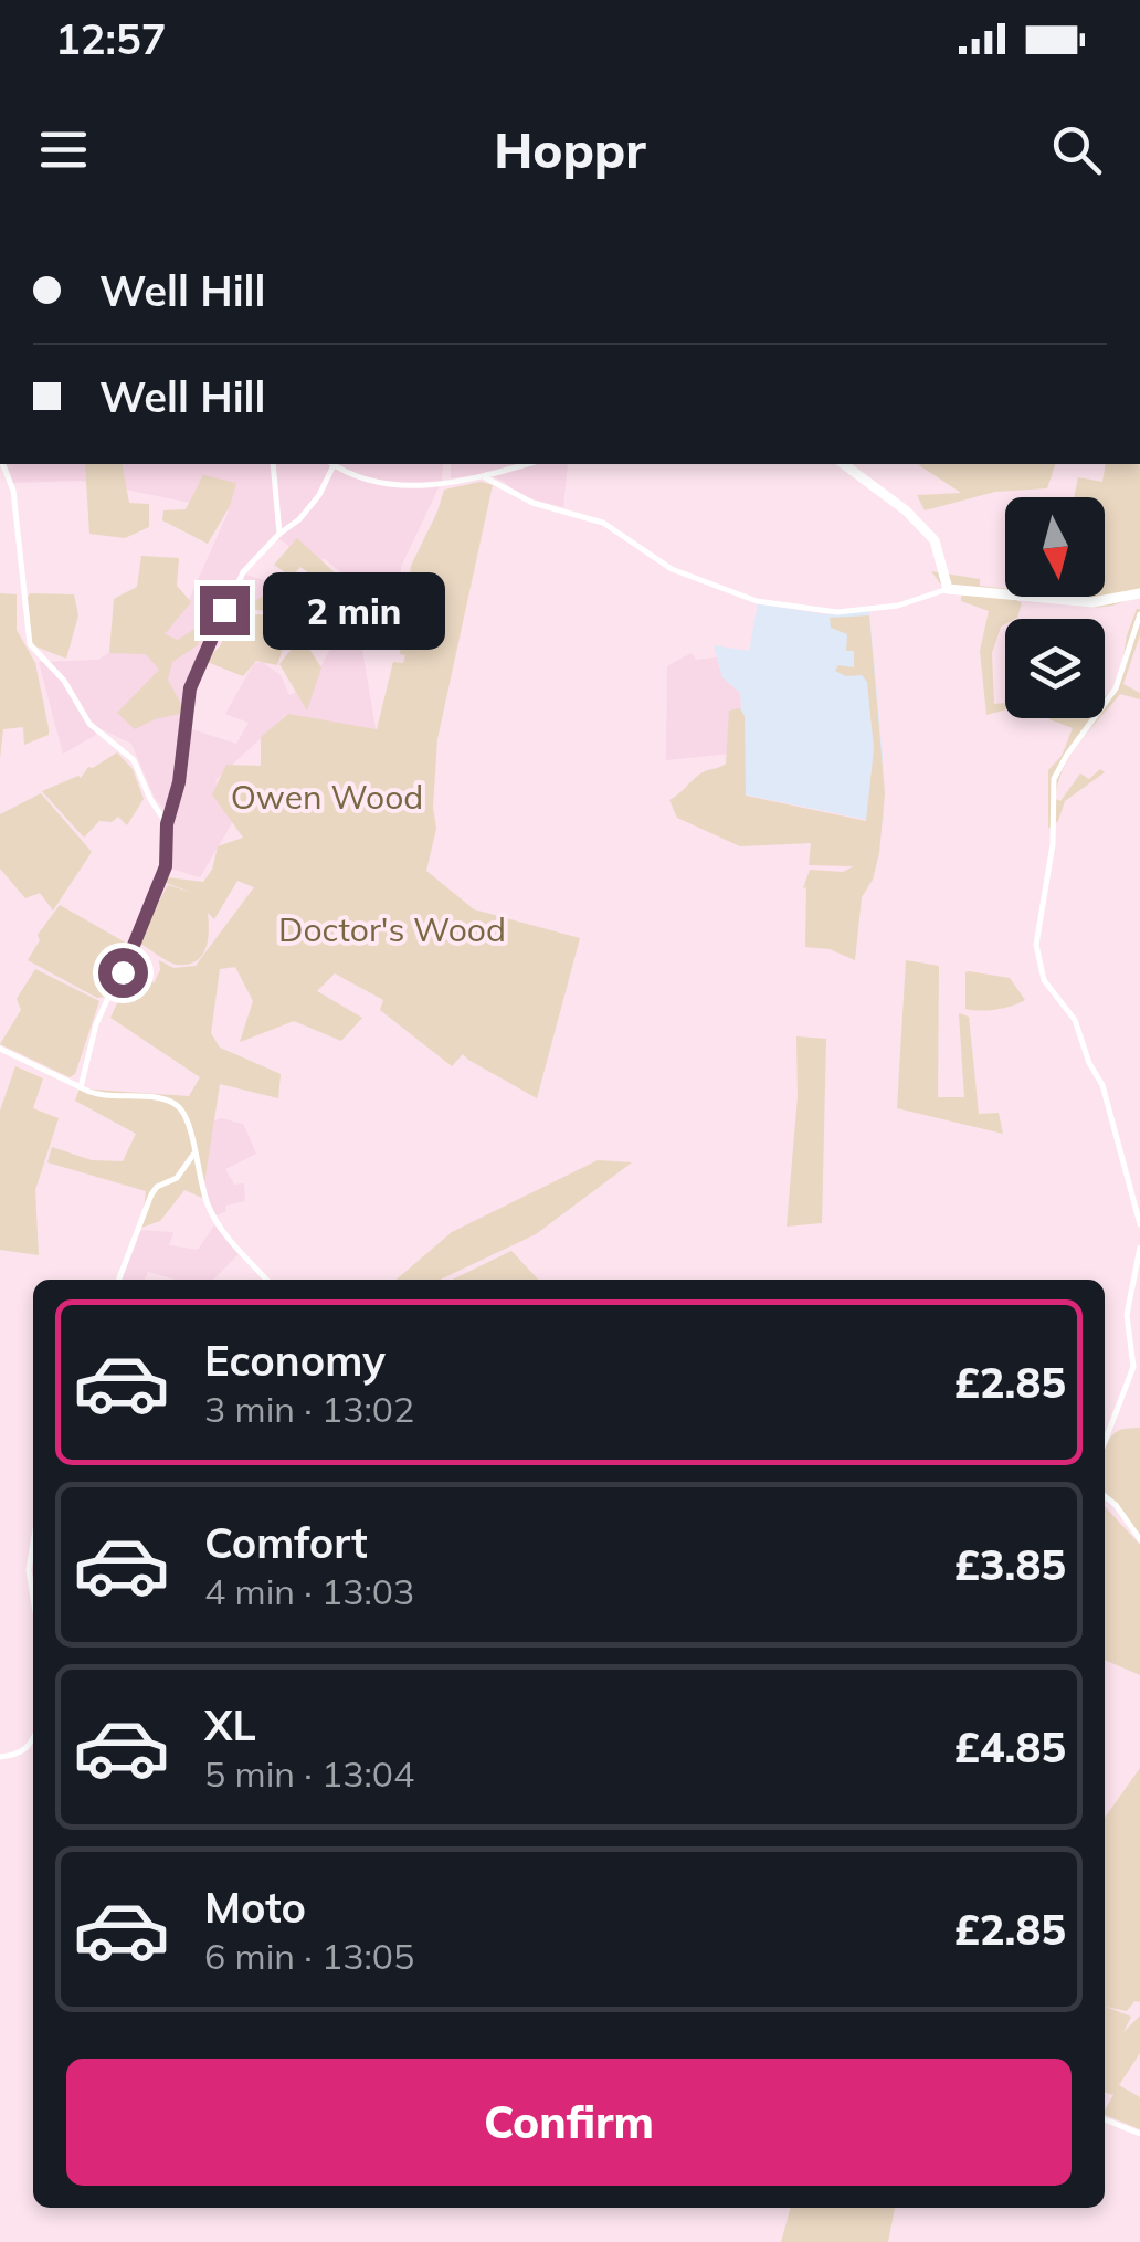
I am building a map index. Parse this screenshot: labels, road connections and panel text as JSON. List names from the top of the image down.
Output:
{
  "parks": ["Owen Wood", "Doctor's Wood"],
  "north": "bottom",
  "page": {
    "status": "12:57",
    "header": "Hoppr",
    "banner": ["Well Hill", "Well Hill"],
    "bubble": "2 min",
    "list": [
      {
        "name": "Economy",
        "note": "3 min · 13:02",
        "value": "£2.85"
      },
      {
        "name": "Comfort",
        "note": "4 min · 13:03",
        "value": "£3.85"
      },
      {
        "name": "XL",
        "note": "5 min · 13:04",
        "value": "£4.85"
      },
      {
        "name": "Moto",
        "note": "6 min · 13:05",
        "value": "£2.85"
      }
    ],
    "buttons": "Confirm"
  }
}
